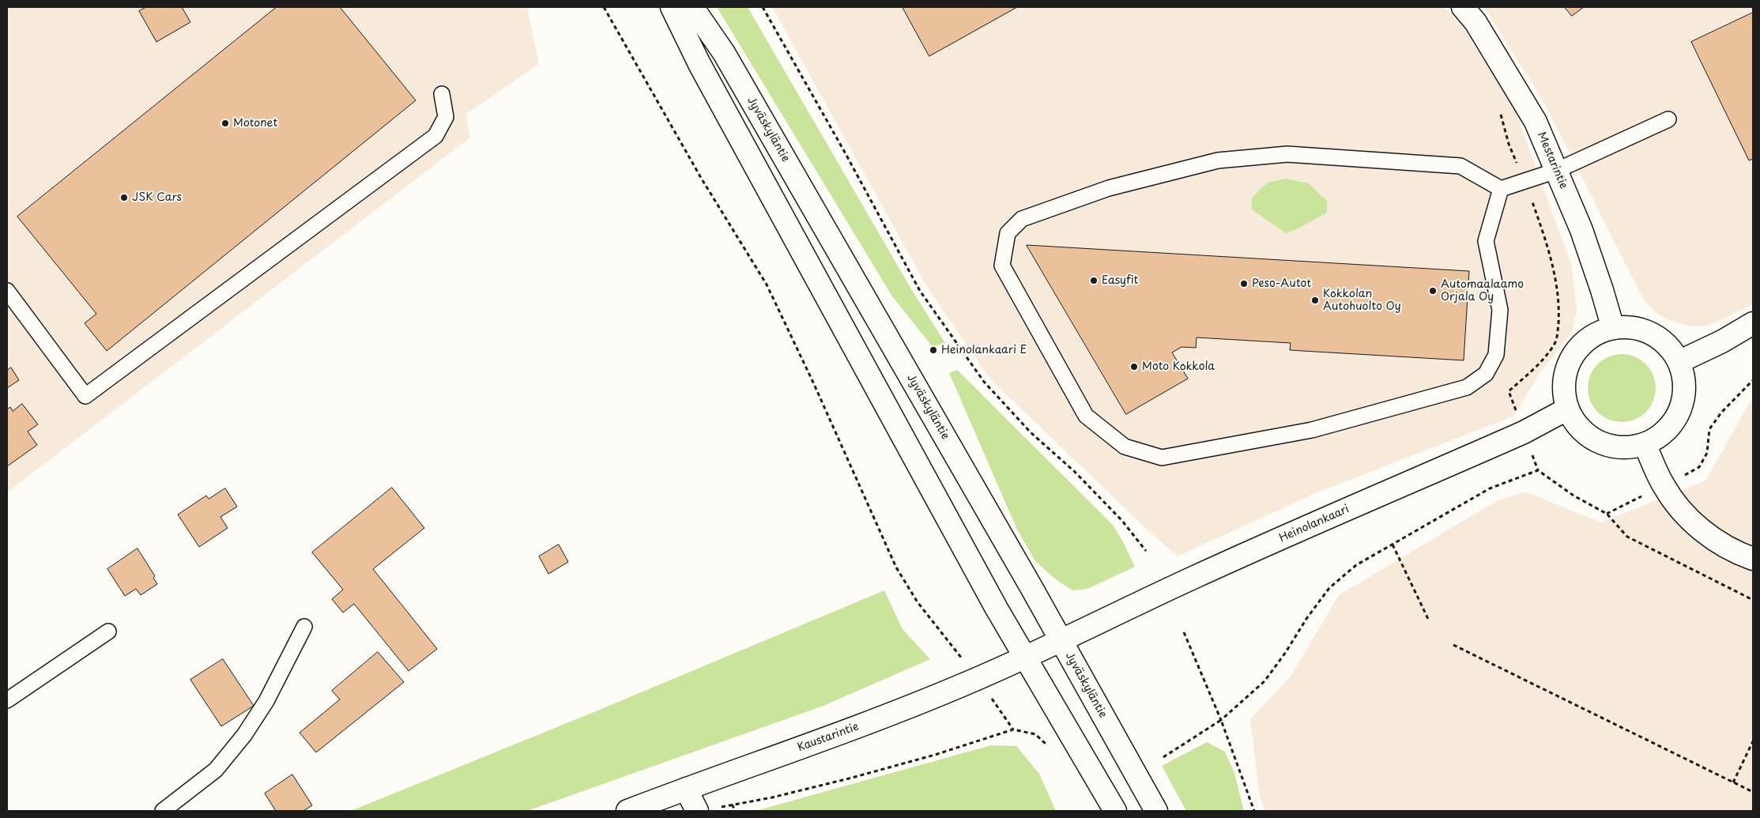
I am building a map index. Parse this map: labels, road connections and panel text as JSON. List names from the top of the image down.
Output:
{
  "streets": {
    "main road": [
      "Jyväskyläntie",
      "Mestarintie",
      "Heinolankaari",
      "Kaustarintie"
    ]
  },
  "crossings": [
    ["Jyväskyläntie", "Heinolankaari"],
    ["Mestarintie", "Heinolankaari"],
    ["Heinolankaari", "Kaustarintie"]
  ],
  "places": [
    "Motonet",
    "JSK Cars",
    "Easyfit",
    "Peso-Autot",
    "Automaalaamo Orjala Oy",
    "Kokkolan Autohuolto Oy",
    "Heinolankaari E",
    "Moto Kokkola"
  ]
}
